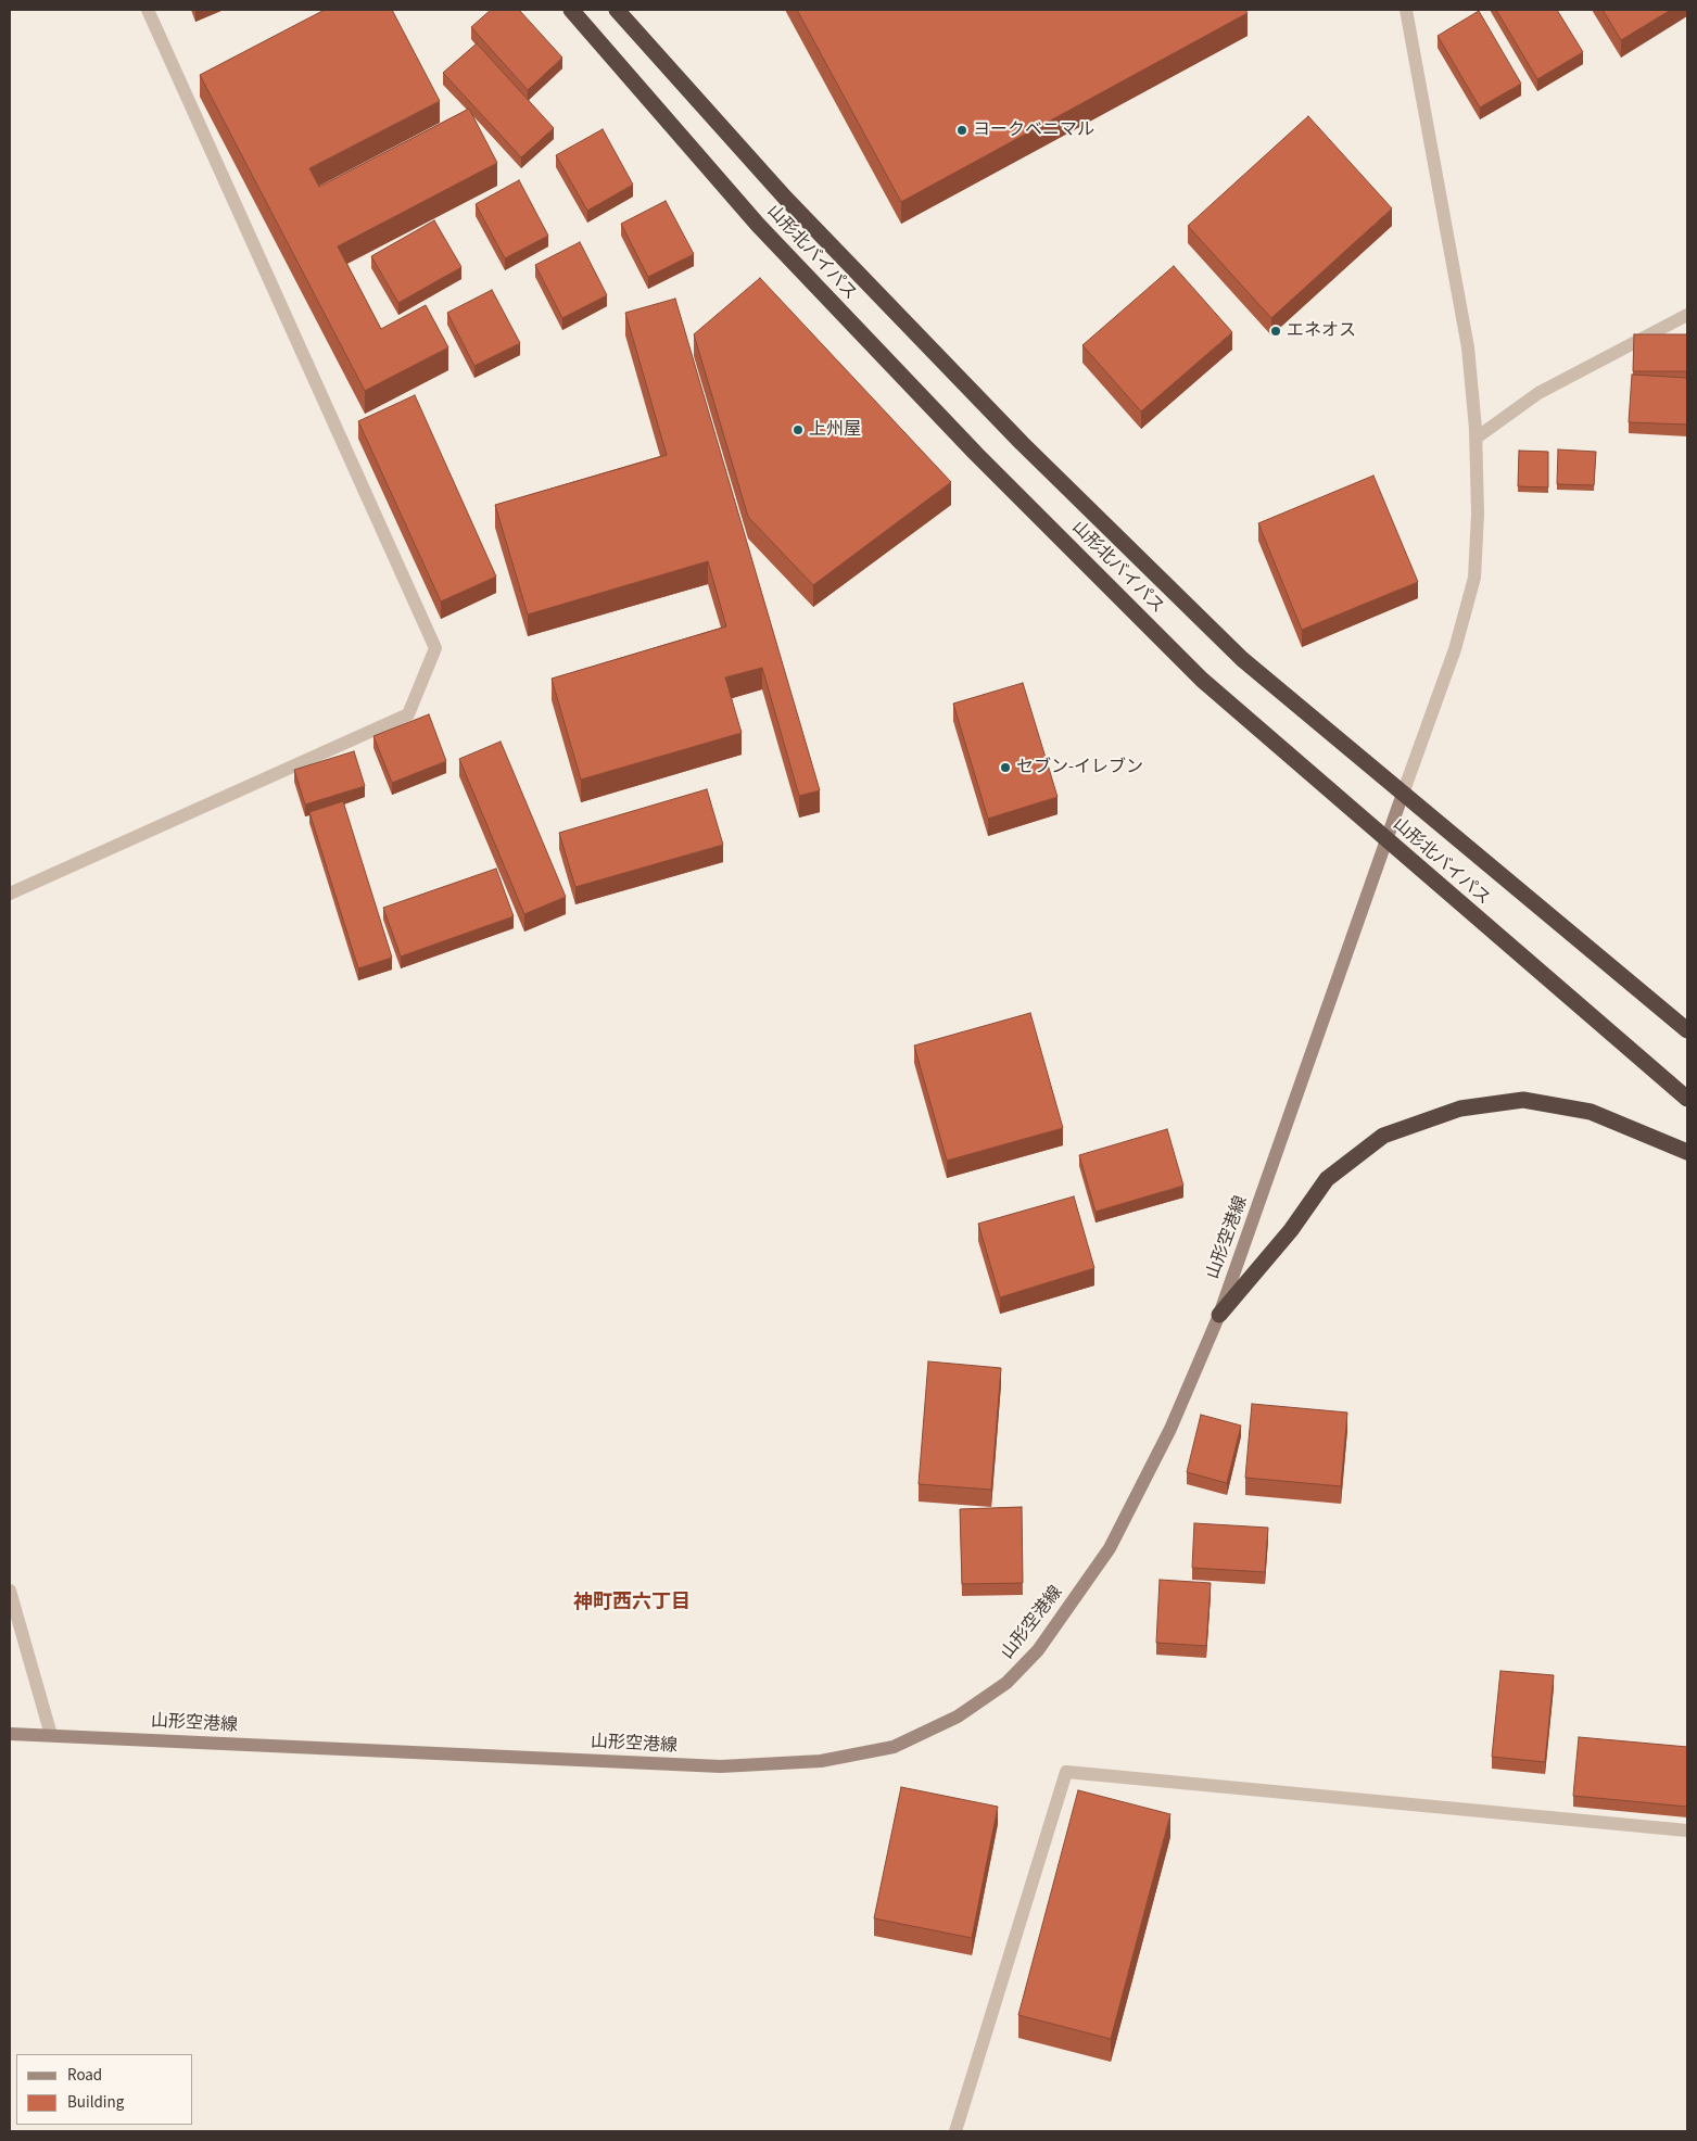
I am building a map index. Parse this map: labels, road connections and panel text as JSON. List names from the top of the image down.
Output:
{
  "streets": {
    "highway": ["山形北バイパス"],
    "main road": ["山形空港線"]
  },
  "crossings": [
    ["山形北バイパス", "山形空港線"]
  ],
  "districts": ["神町西六丁目"],
  "places": [
    "ヨークベニマル",
    "エネオス",
    "上州屋",
    "セブン-イレブン"
  ],
  "legend": ["Road", "Building"]
}
